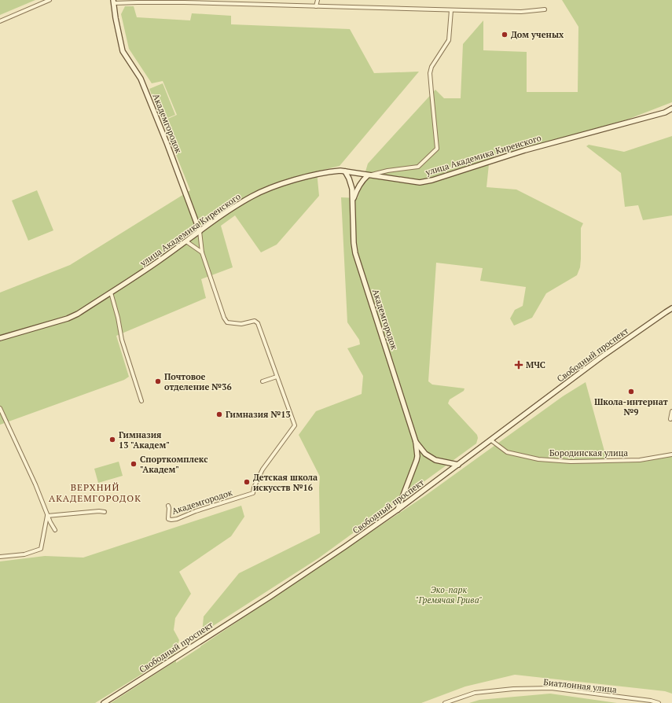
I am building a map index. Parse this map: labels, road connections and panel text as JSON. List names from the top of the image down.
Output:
{
  "streets": {
    "main road": ["Академгородок", "улица Академика Киренского", "Свободный проспект"],
    "street": ["Бородинская улица", "Биатлонная улица"]
  },
  "crossings": [
    ["Академгородок", "улица Академика Киренского"],
    ["Свободный проспект", "Бородинская улица"]
  ],
  "districts": ["ВЕРХНИЙ АКАДЕМГОРОДОК"],
  "parks": ["Эко-парк \"Гремячая Грива\""],
  "places": {
    "other": [
      "Дом ученых",
      "Почтовое отделение №36",
      "Школа-интернат №9",
      "Гимназия №13",
      "Гимназия 13 \"Академ\"",
      "Спорткомплекс \"Академ\"",
      "Детская школа искусств №16"
    ],
    "health": ["МЧС"]
  }
}
